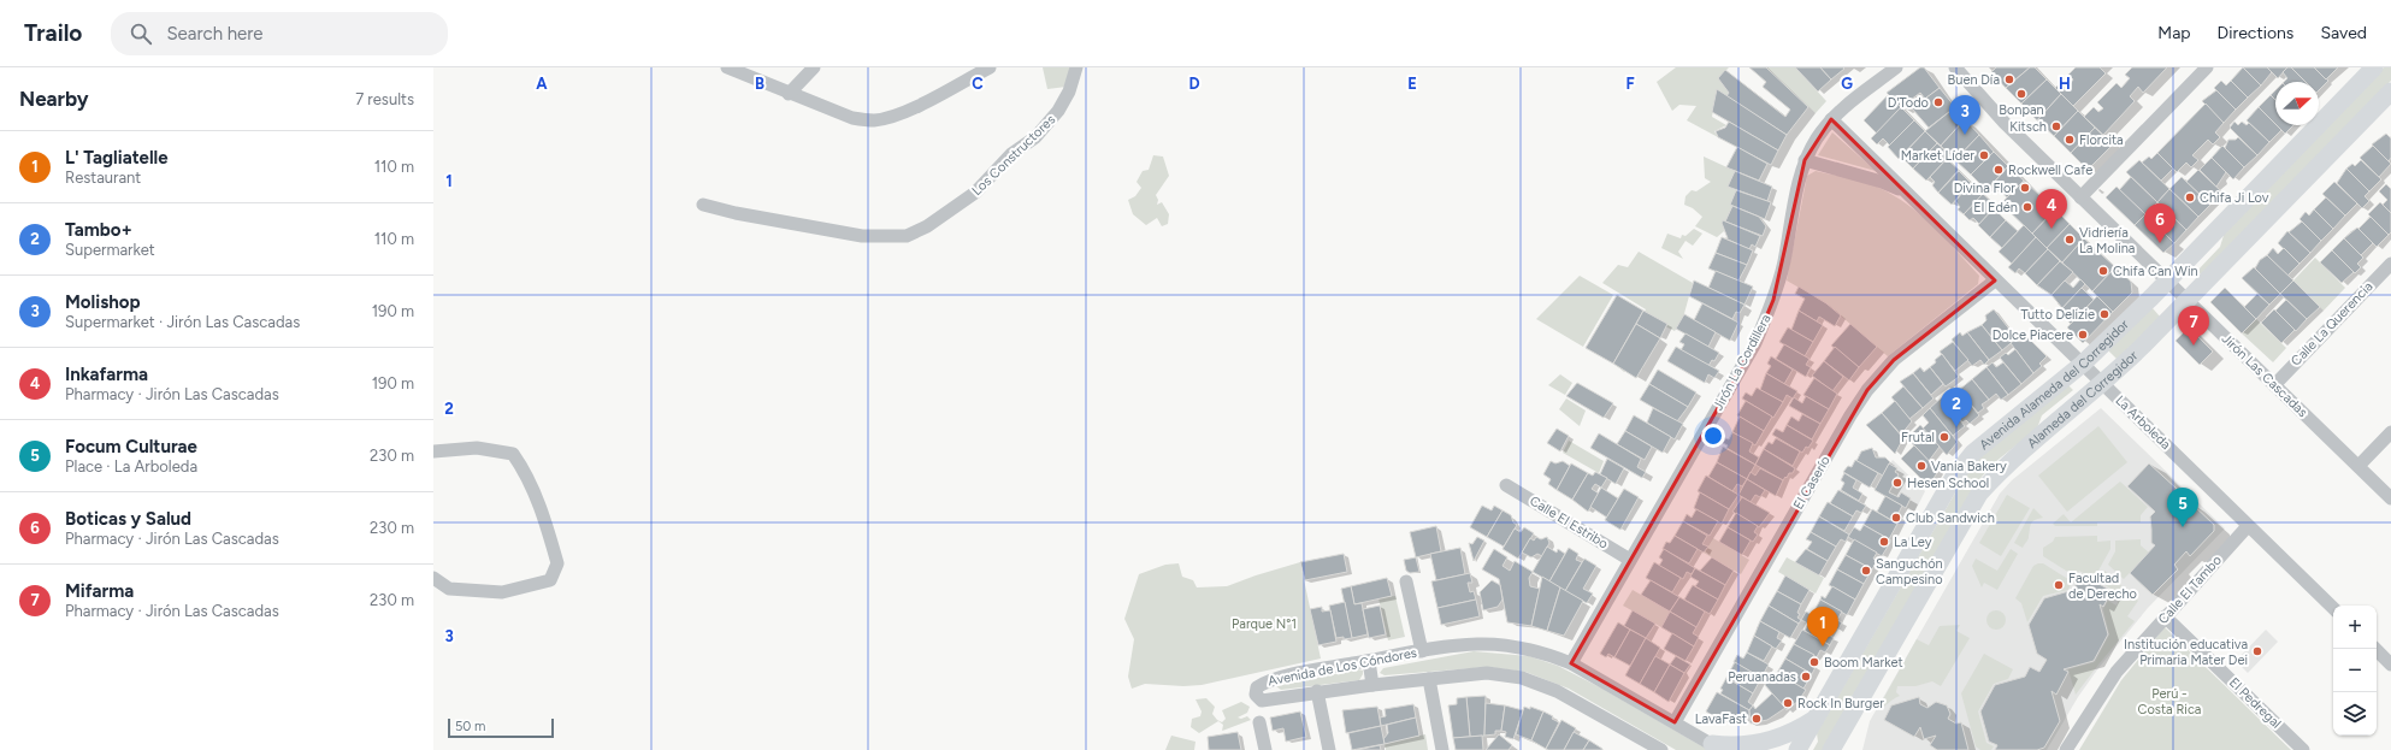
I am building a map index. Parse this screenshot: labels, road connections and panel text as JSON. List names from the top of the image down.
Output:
{
  "streets": {
    "main road": ["Avenida Alameda del Corregidor", "Alameda del Corregidor"],
    "street": [
      "Los Constructores",
      "Calle La Querencia",
      "Jirón La Cordillera",
      "Jirón Las Cascadas",
      "La Arboleda",
      "El Caserío",
      "Calle El Estribo",
      "Calle El Tambo",
      "Avenida de Los Cóndores",
      "El Pedregal"
    ]
  },
  "crossings": [
    ["Calle La Querencia", "Jirón Las Cascadas"],
    ["Jirón La Cordillera", "La Arboleda"],
    ["Jirón La Cordillera", "Calle El Estribo"],
    ["Jirón La Cordillera", "Avenida de Los Cóndores"],
    ["Jirón Las Cascadas", "Avenida Alameda del Corregidor"],
    ["Jirón Las Cascadas", "Alameda del Corregidor"],
    ["Avenida Alameda del Corregidor", "La Arboleda"],
    ["Alameda del Corregidor", "La Arboleda"],
    ["La Arboleda", "El Caserío"],
    ["La Arboleda", "Calle El Tambo"],
    ["El Caserío", "Avenida de Los Cóndores"],
    ["Calle El Tambo", "El Pedregal"]
  ],
  "parks": ["Parque N°1", "Perú - Costa Rica"],
  "places": [
    "Buen Día",
    "Bonpan",
    "D'Todo",
    "Kitsch",
    "Florcita",
    "Market Líder",
    "Rockwell Cafe",
    "Divina Flor",
    "Chifa Ji Lov",
    "El Edén",
    "Vidriería La Molina",
    "Chifa Can Win",
    "Tutto Delizie",
    "Dolce Piacere",
    "Frutal",
    "Vania Bakery",
    "Hesen School",
    "Club Sandwich",
    "La Ley",
    "Sanguchón Campesino",
    "Facultad de Derecho",
    "Institución educativa Primaria Mater Dei",
    "Boom Market",
    "Peruanadas",
    "Rock In Burger",
    "LavaFast"
  ],
  "scale_bar": "50 m",
  "north": "right",
  "page": {
    "header": "Trailo",
    "search": "Search here",
    "nav": ["Map", "Directions", "Saved"],
    "heading": ["Nearby", "7 results"],
    "pins": [
      "3",
      "4",
      "6",
      "7",
      "2",
      "5",
      "1"
    ],
    "list": [
      {
        "mark": "1",
        "name": "L' Tagliatelle",
        "note": "Restaurant",
        "value": "110 m"
      },
      {
        "mark": "2",
        "name": "Tambo+",
        "note": "Supermarket",
        "value": "110 m"
      },
      {
        "mark": "3",
        "name": "Molishop",
        "note": "Supermarket · Jirón Las Cascadas",
        "value": "190 m"
      },
      {
        "mark": "4",
        "name": "Inkafarma",
        "note": "Pharmacy · Jirón Las Cascadas",
        "value": "190 m"
      },
      {
        "mark": "5",
        "name": "Focum Culturae",
        "note": "Place · La Arboleda",
        "value": "230 m"
      },
      {
        "mark": "6",
        "name": "Boticas y Salud",
        "note": "Pharmacy · Jirón Las Cascadas",
        "value": "230 m"
      },
      {
        "mark": "7",
        "name": "Mifarma",
        "note": "Pharmacy · Jirón Las Cascadas",
        "value": "230 m"
      }
    ],
    "map_buttons": ["+", "−"],
    "scale": "50 m"
  },
  "grid": {
    "columns": [
      "A",
      "B",
      "C",
      "D",
      "E",
      "F",
      "G",
      "H"
    ],
    "rows": ["1", "2", "3"]
  }
}
